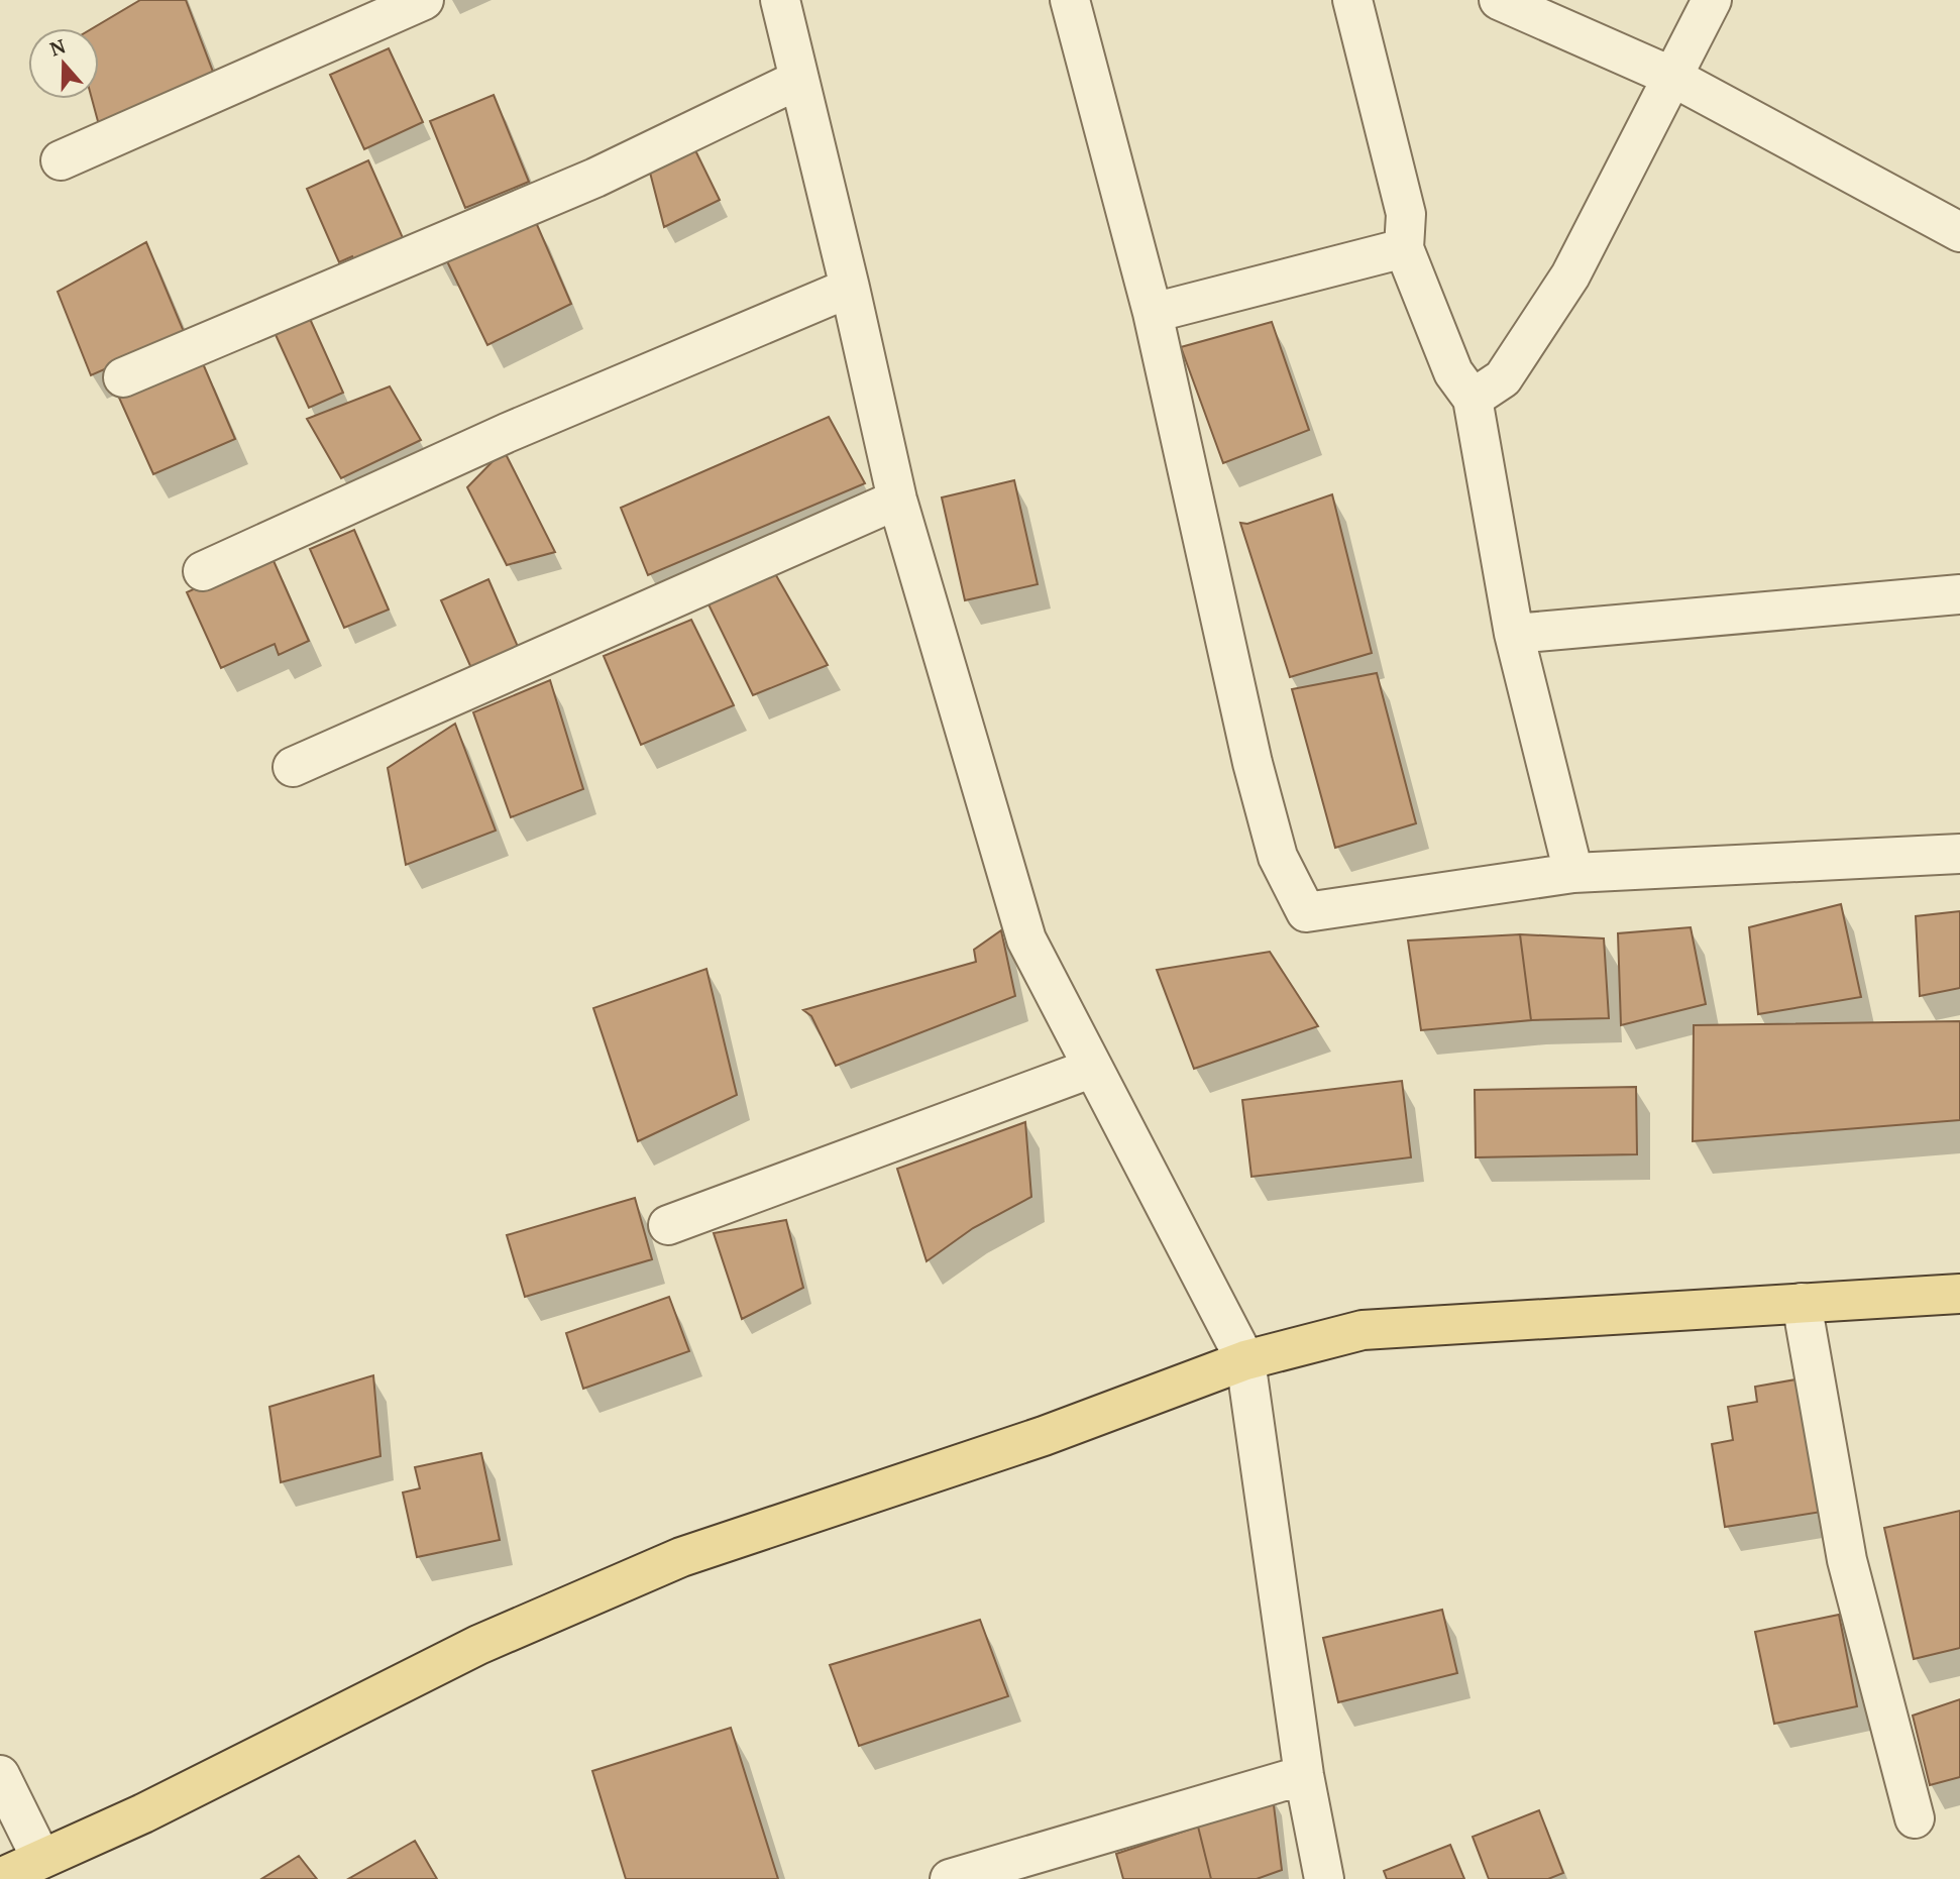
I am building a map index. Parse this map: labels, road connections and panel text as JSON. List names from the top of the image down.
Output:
{
  "north": "top"
}
